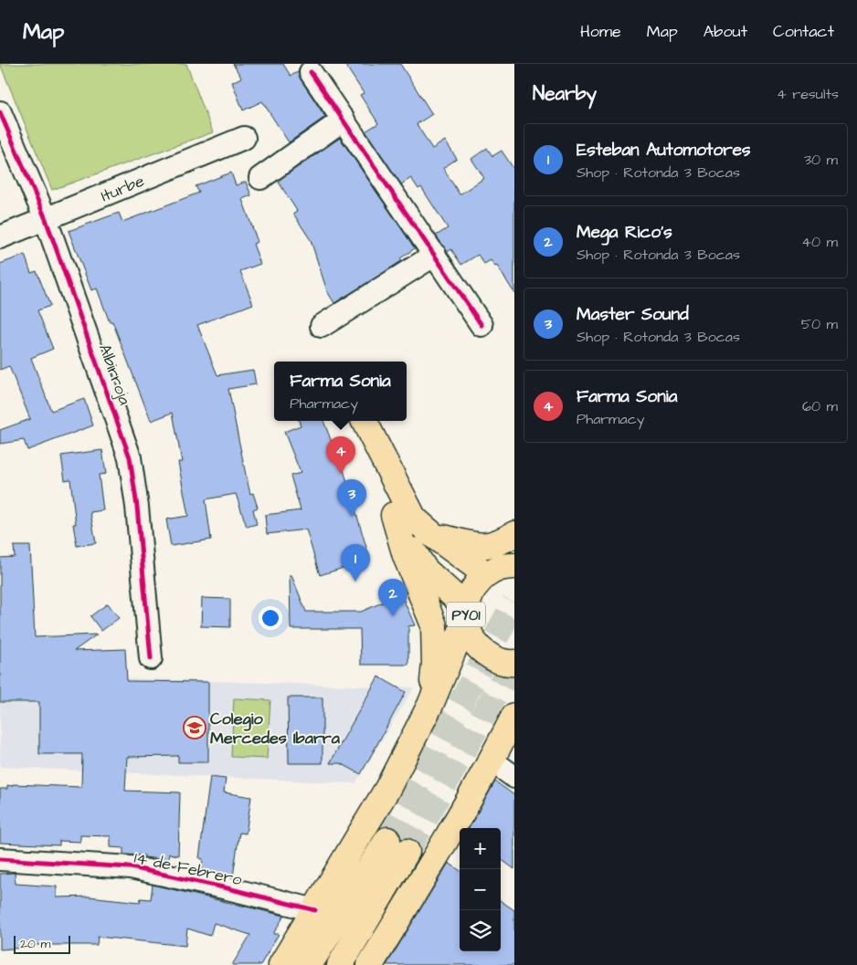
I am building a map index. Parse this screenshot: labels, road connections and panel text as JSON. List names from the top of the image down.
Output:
{
  "streets": {
    "highway": ["PY01"],
    "street": ["Iturbe", "Albirroja", "14 de Febrero"]
  },
  "crossings": [
    ["Iturbe", "Albirroja"]
  ],
  "places": {
    "school or university": ["Colegio Mercedes Ibarra"]
  },
  "scale_bar": "20 m",
  "page": {
    "header": "Map",
    "nav": [
      "Home",
      "Map",
      "About",
      "Contact"
    ],
    "heading": ["Nearby", "4 results"],
    "list": [
      {
        "mark": "1",
        "name": "Esteban Automotores",
        "note": "Shop · Rotonda 3 Bocas",
        "value": "30 m"
      },
      {
        "mark": "2",
        "name": "Mega Rico's",
        "note": "Shop · Rotonda 3 Bocas",
        "value": "40 m"
      },
      {
        "mark": "3",
        "name": "Master Sound",
        "note": "Shop · Rotonda 3 Bocas",
        "value": "50 m"
      },
      {
        "mark": "4",
        "name": "Farma Sonia",
        "note": "Pharmacy",
        "value": "60 m"
      }
    ],
    "popup": ["Farma Sonia", "Pharmacy"],
    "pins": [
      "4",
      "3",
      "1",
      "2"
    ],
    "map_buttons": ["+", "−"],
    "scale": "20 m"
  }
}
